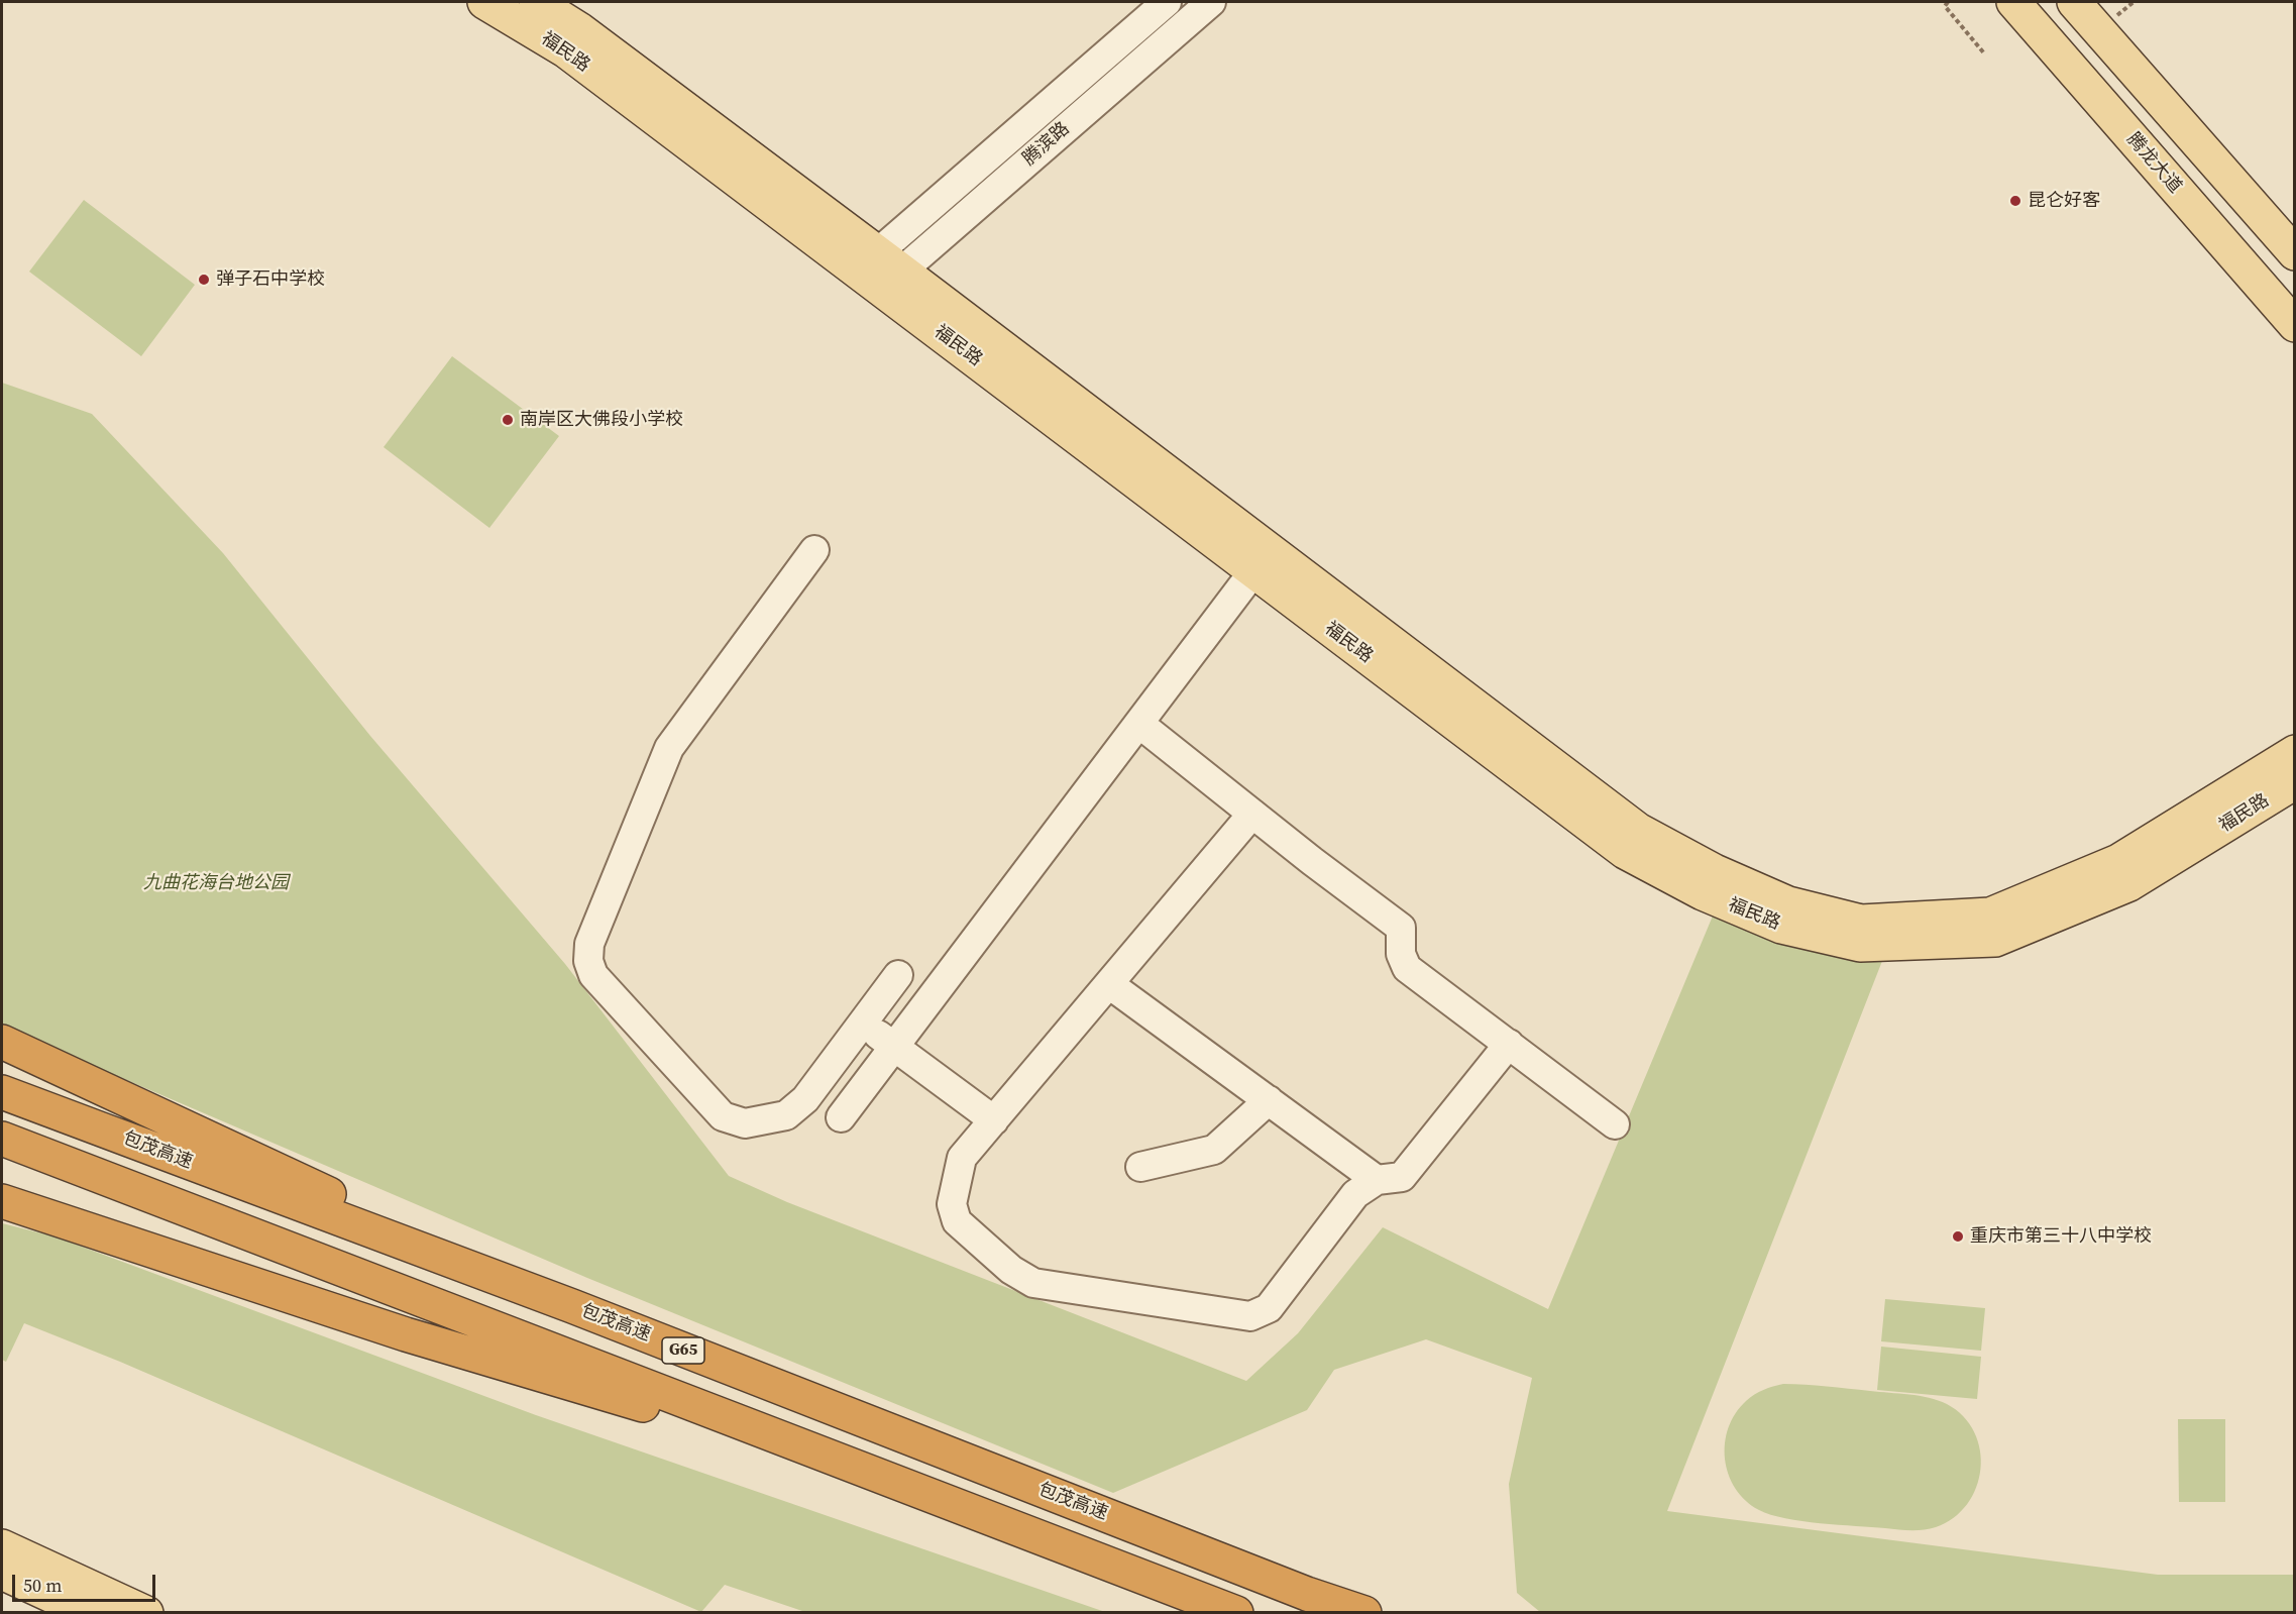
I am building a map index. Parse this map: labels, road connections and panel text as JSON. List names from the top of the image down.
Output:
{
  "streets": {
    "highway": ["包茂高速", "G65"],
    "main road": ["福民路", "腾龙大道"],
    "street": ["腾滨路"]
  },
  "crossings": [
    ["福民路", "腾滨路"]
  ],
  "parks": ["九曲花海台地公园"],
  "places": [
    "昆仑好客",
    "弹子石中学校",
    "南岸区大佛段小学校",
    "重庆市第三十八中学校"
  ],
  "scale_bar": "50 m"
}
